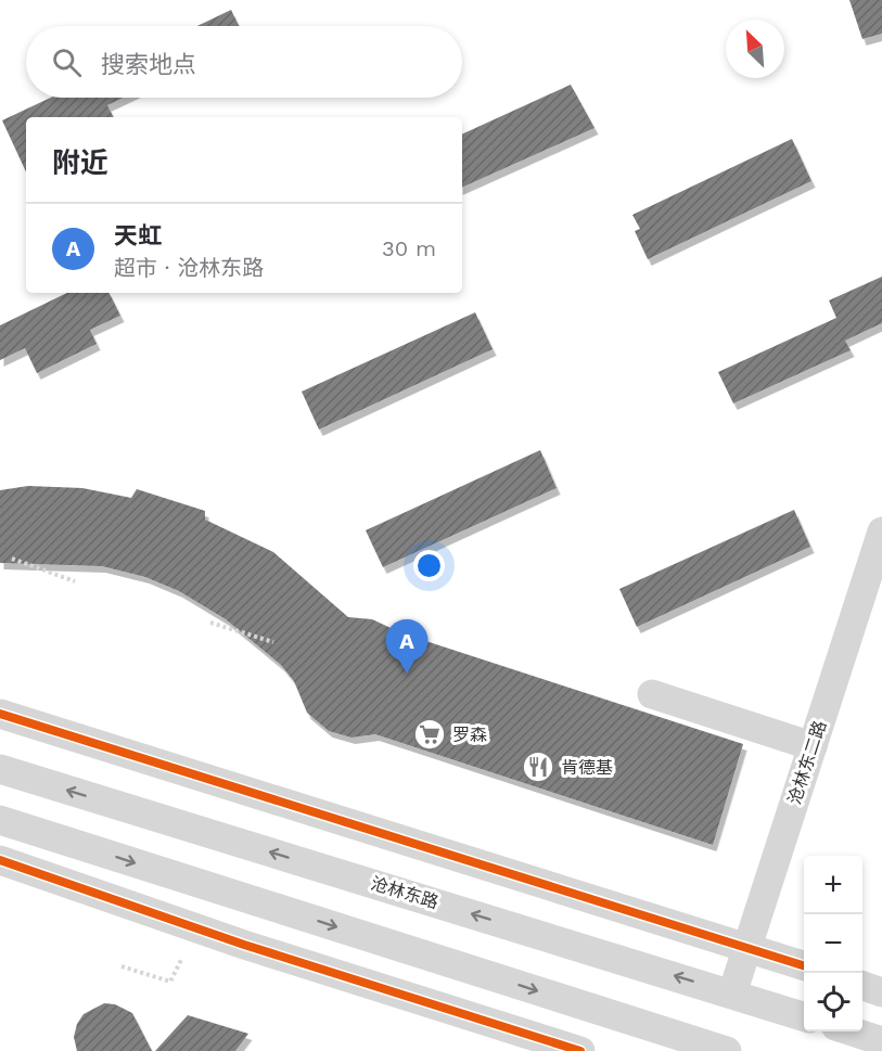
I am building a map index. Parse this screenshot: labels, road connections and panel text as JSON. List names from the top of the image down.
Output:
{
  "streets": {
    "street": ["沧林东二路", "沧林东路"]
  },
  "crossings": [
    ["沧林东二路", "沧林东路"]
  ],
  "places": {
    "supermarket": ["罗森"],
    "restaurant": ["肯德基"]
  },
  "north": "top left",
  "page": {
    "search": "搜索地点",
    "heading": "附近",
    "list": [
      {
        "mark": "A",
        "name": "天虹",
        "note": "超市 · 沧林东路",
        "value": "30 m"
      }
    ],
    "pins": "A",
    "map_buttons": ["+", "−"]
  }
}
